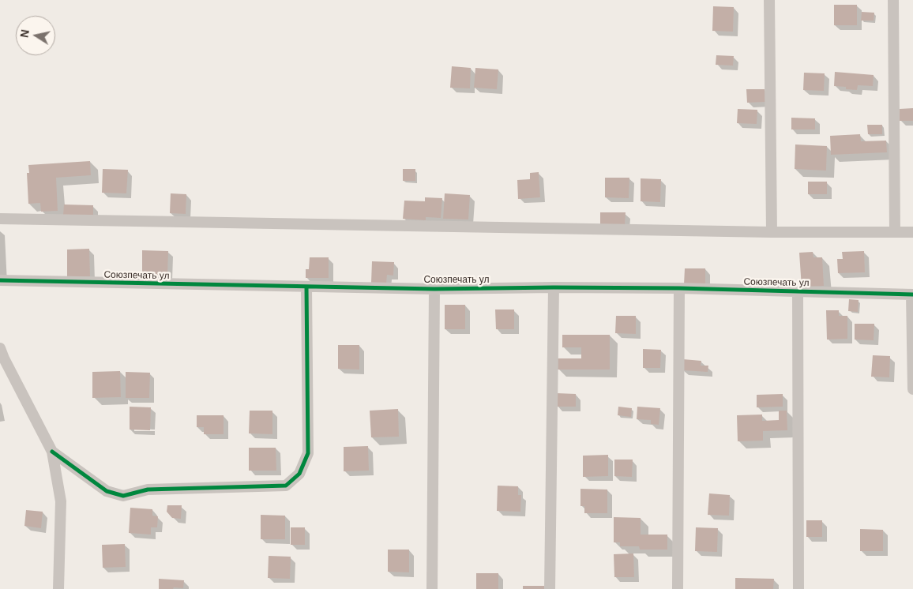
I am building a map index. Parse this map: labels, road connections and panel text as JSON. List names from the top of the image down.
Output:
{
  "streets": {
    "street": ["Союзпечать ул"]
  },
  "north": "left"
}
